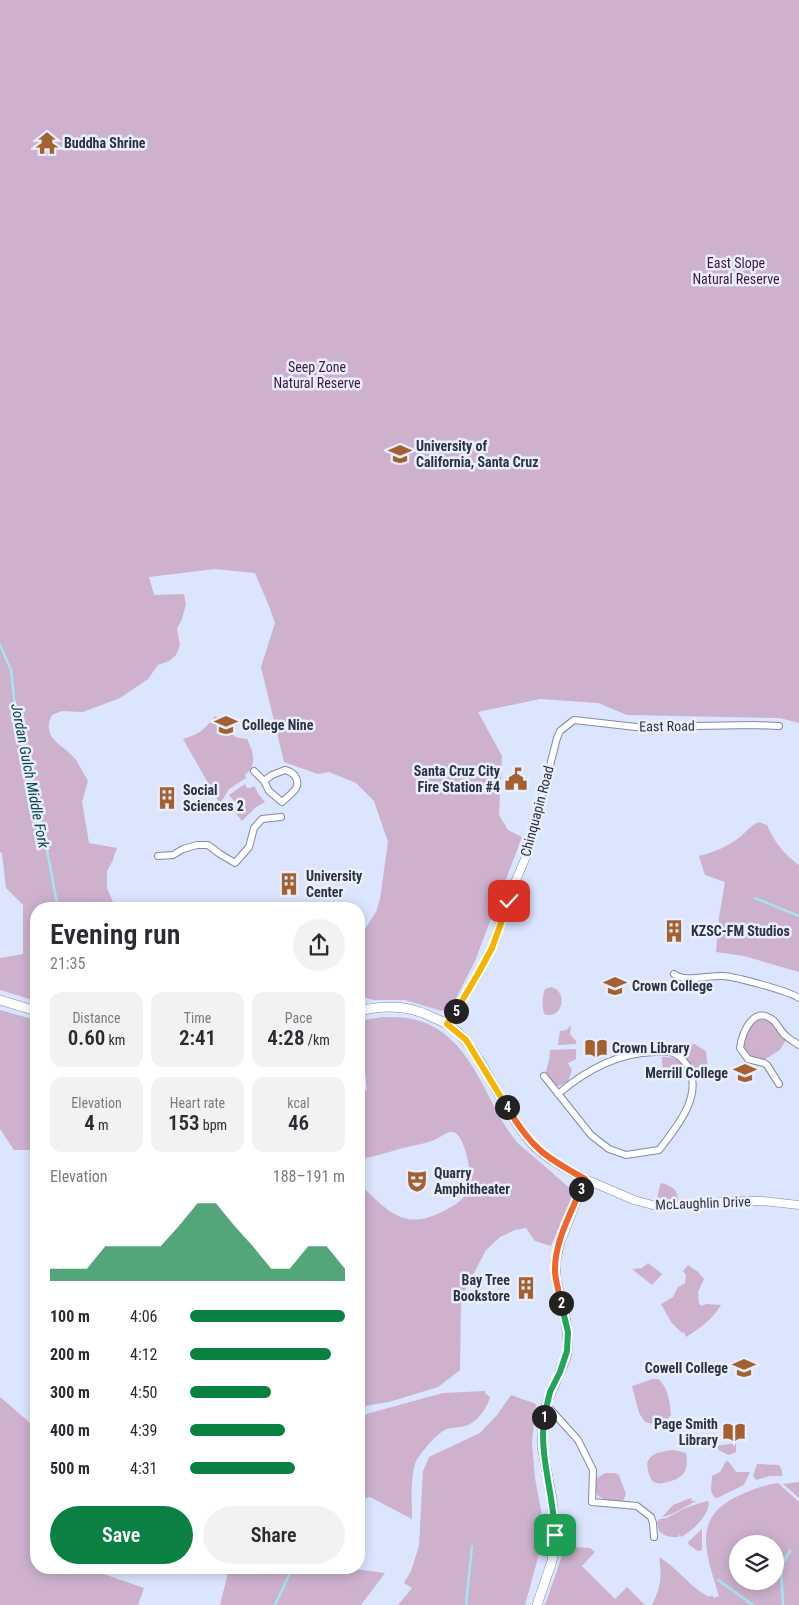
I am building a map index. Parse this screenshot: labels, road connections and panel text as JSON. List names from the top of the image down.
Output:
{
  "streets": {
    "main road": ["McLaughlin Drive"],
    "street": ["East Road", "Chinquapin Road"]
  },
  "crossings": [
    ["East Road", "Chinquapin Road"],
    ["Chinquapin Road", "McLaughlin Drive"]
  ],
  "water": ["Jordan Gulch Middle Fork"],
  "parks": ["East Slope Natural Reserve", "Seep Zone Natural Reserve"],
  "places": {
    "temple": ["Buddha Shrine"],
    "school or university": [
      "University of California, Santa Cruz",
      "College Nine",
      "Crown College",
      "Merrill College",
      "Cowell College"
    ],
    "public building": ["Santa Cruz City Fire Station #4"],
    "building": [
      "Social Sciences 2",
      "University Center",
      "KZSC-FM Studios",
      "Bay Tree Bookstore"
    ],
    "library": ["Crown Library", "Page Smith Library"],
    "theatre": ["Quarry Amphitheater"]
  },
  "page": {
    "heading": ["Evening run", "21:35"],
    "stats": [
      ["Distance", "0.60 km"],
      ["Time", "2:41"],
      ["Pace", "4:28 /km"],
      ["Elevation", "4 m"],
      ["Heart rate", "153 bpm"],
      ["kcal", "46"]
    ],
    "pins": [
      "5",
      "4",
      "3",
      "2",
      "1"
    ],
    "chart": ["Elevation", "188–191 m"],
    "list": [
      {
        "name": "100 m",
        "note": "4:06"
      },
      {
        "name": "200 m",
        "note": "4:12"
      },
      {
        "name": "300 m",
        "note": "4:50"
      },
      {
        "name": "400 m",
        "note": "4:39"
      },
      {
        "name": "500 m",
        "note": "4:31"
      }
    ],
    "buttons": ["Save", "Share"]
  }
}
